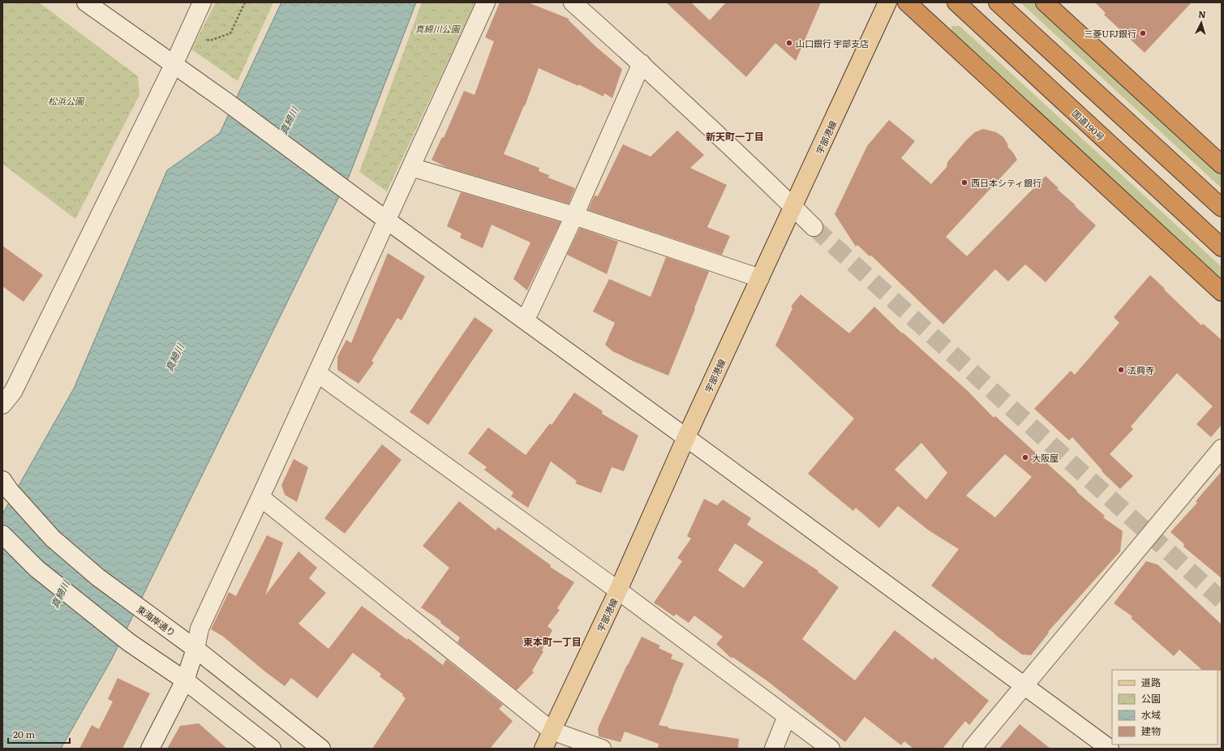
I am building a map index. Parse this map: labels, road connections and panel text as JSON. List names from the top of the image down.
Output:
{
  "streets": {
    "highway": ["国道190号"],
    "main road": ["宇部港線"],
    "street": ["東海岸通り"]
  },
  "districts": ["新天町一丁目", "東本町一丁目"],
  "water": ["真締川"],
  "parks": ["真締川公園", "松浜公園"],
  "places": [
    "三菱UFJ銀行",
    "山口銀行 宇部支店",
    "西日本シティ銀行",
    "法興寺",
    "大阪屋"
  ],
  "legend": [
    "道路",
    "公園",
    "水域",
    "建物"
  ],
  "scale_bar": "20 m",
  "north": "top"
}
